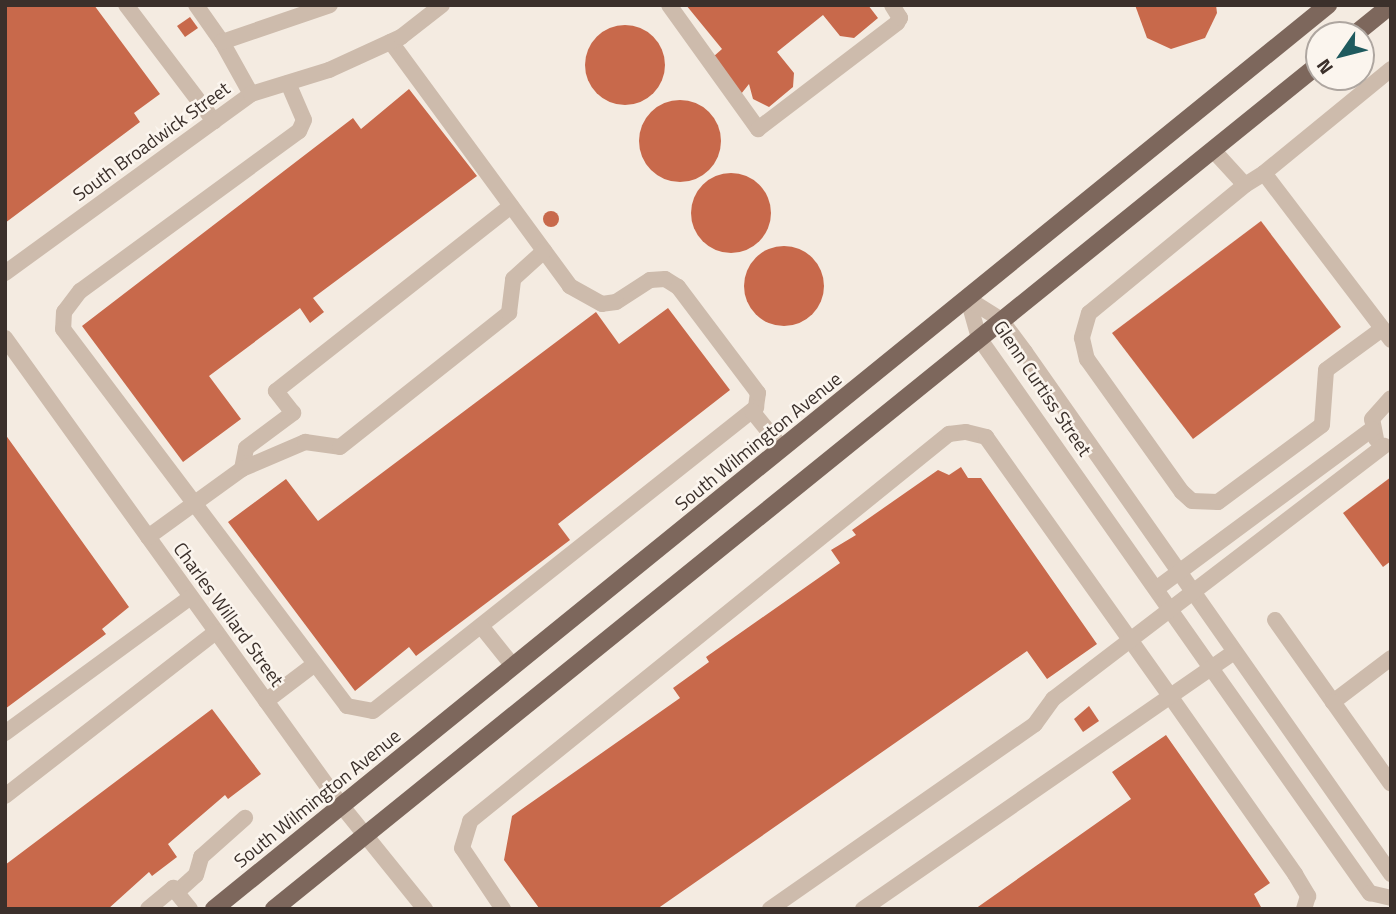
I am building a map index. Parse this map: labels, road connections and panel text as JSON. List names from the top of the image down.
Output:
{
  "streets": {
    "main road": ["South Wilmington Avenue"],
    "street": ["South Broadwick Street", "Glenn Curtiss Street", "Charles Willard Street"]
  },
  "crossings": [
    ["Glenn Curtiss Street", "South Wilmington Avenue"],
    ["South Wilmington Avenue", "Charles Willard Street"]
  ],
  "north": "bottom left"
}
